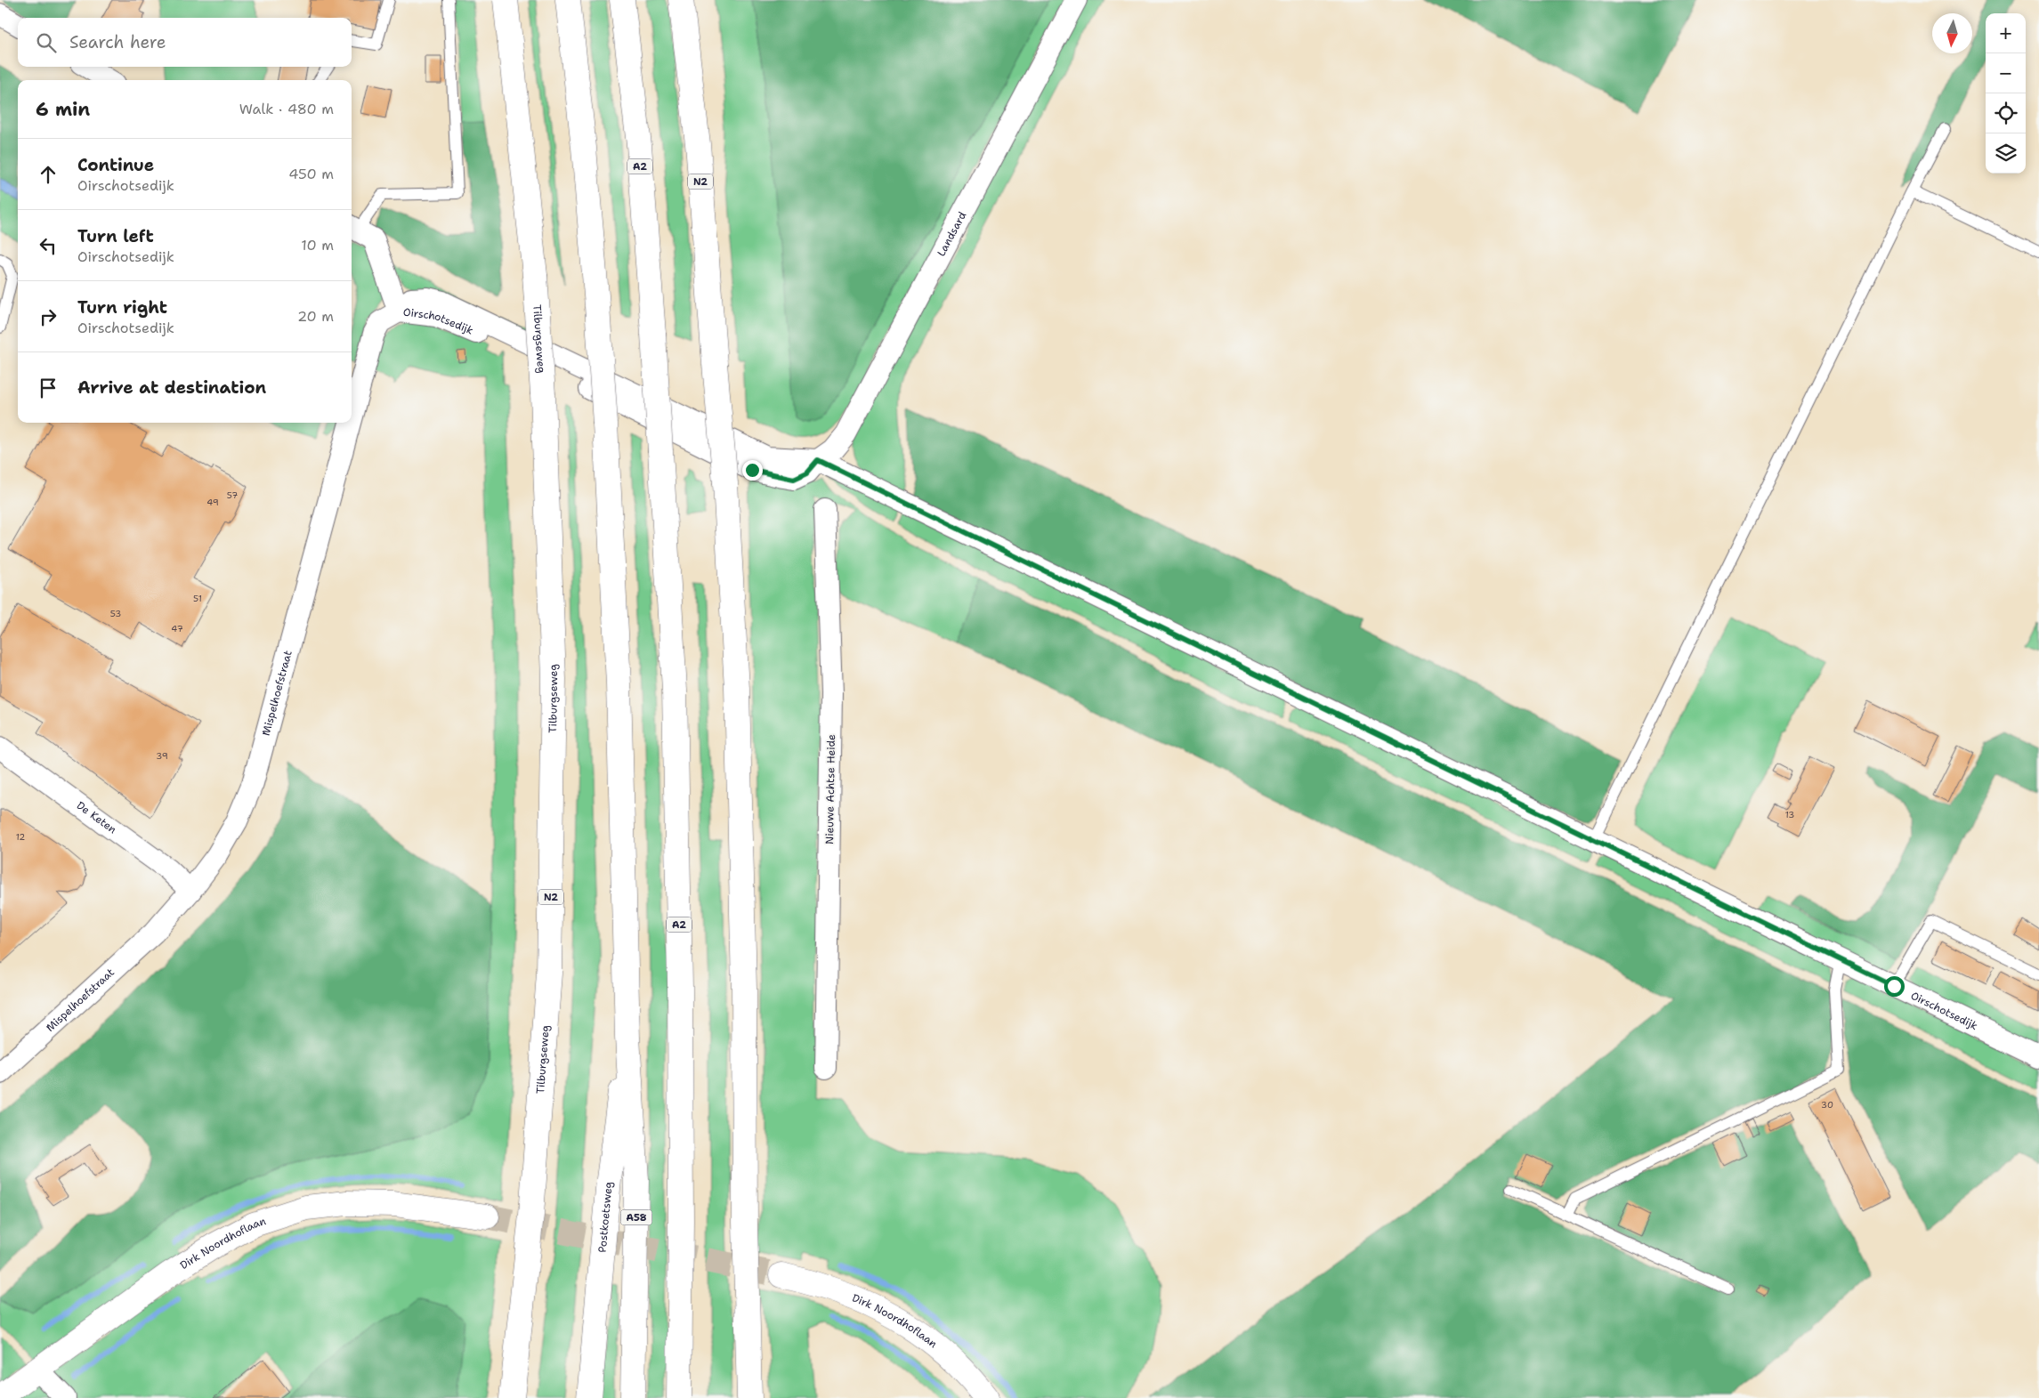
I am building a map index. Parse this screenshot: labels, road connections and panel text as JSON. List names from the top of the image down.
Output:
{
  "streets": {
    "main road": [
      "A2",
      "N2",
      "Tilburgseweg",
      "Postkoetsweg",
      "A58",
      "Dirk Noordhoflaan"
    ],
    "street": [
      "Landsard",
      "Oirschotsedijk",
      "Mispelhoefstraat",
      "Nieuwe Achtse Heide",
      "De Keten"
    ]
  },
  "crossings": [
    ["Landsard", "Oirschotsedijk"],
    ["Oirschotsedijk", "Mispelhoefstraat"],
    ["Mispelhoefstraat", "De Keten"],
    ["Postkoetsweg", "A58"]
  ],
  "house_numbers": [
    "57",
    "49",
    "51",
    "53",
    "47",
    "39",
    "13",
    "12",
    "30"
  ],
  "north": "bottom",
  "page": {
    "map_buttons": ["+", "−"],
    "search": "Search here",
    "heading": ["6 min", "Walk · 480 m"],
    "list": [
      ["Continue", "Oirschotsedijk", "450 m"],
      ["Turn left", "Oirschotsedijk", "10 m"],
      ["Turn right", "Oirschotsedijk", "20 m"],
      "Arrive at destination"
    ]
  }
}
